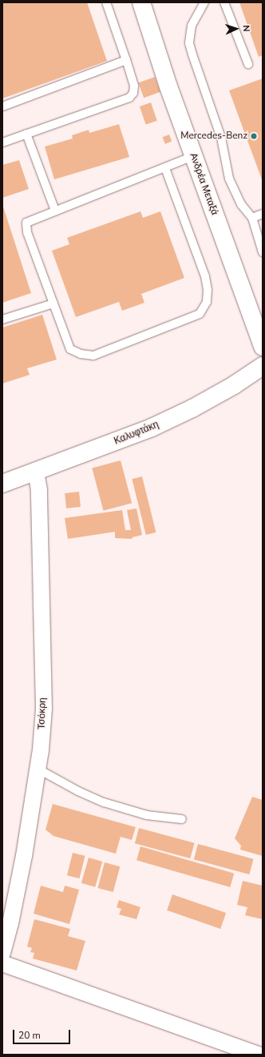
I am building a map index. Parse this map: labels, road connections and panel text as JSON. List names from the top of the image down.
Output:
{
  "streets": {
    "street": ["Ανδρέα Μεταξά", "Καλυφτάκη", "Τσόκρη"]
  },
  "crossings": [
    ["Καλυφτάκη", "Τσόκρη"]
  ],
  "places": ["Mercedes-Benz"],
  "scale_bar": "20 m",
  "north": "right"
}
